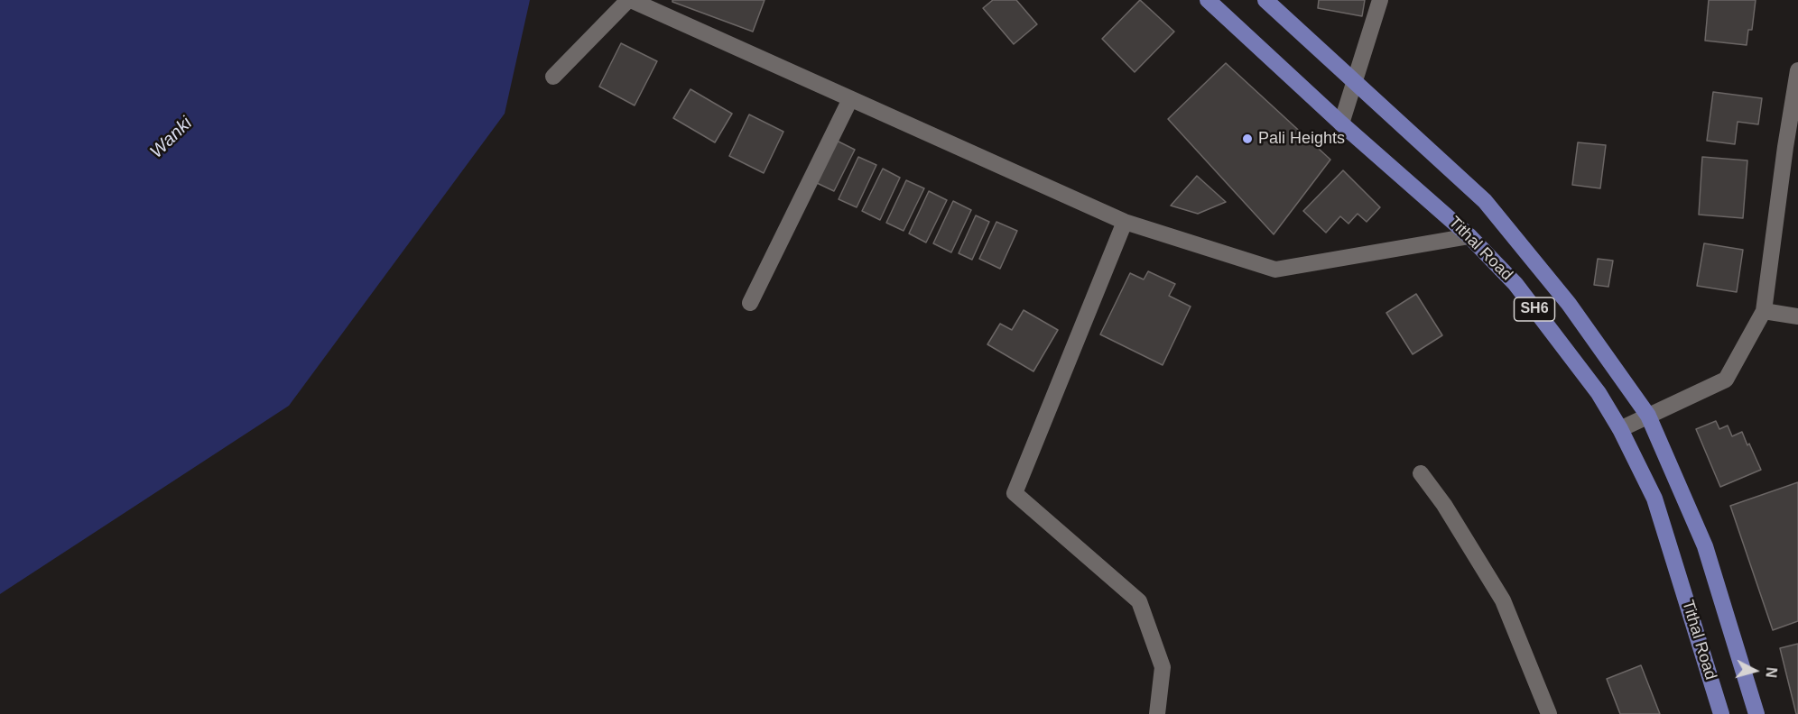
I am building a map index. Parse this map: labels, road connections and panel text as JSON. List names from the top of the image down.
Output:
{
  "streets": {
    "main road": ["Tithal Road", "SH6"]
  },
  "water": ["Wanki"],
  "places": ["Pali Heights"],
  "north": "right"
}
